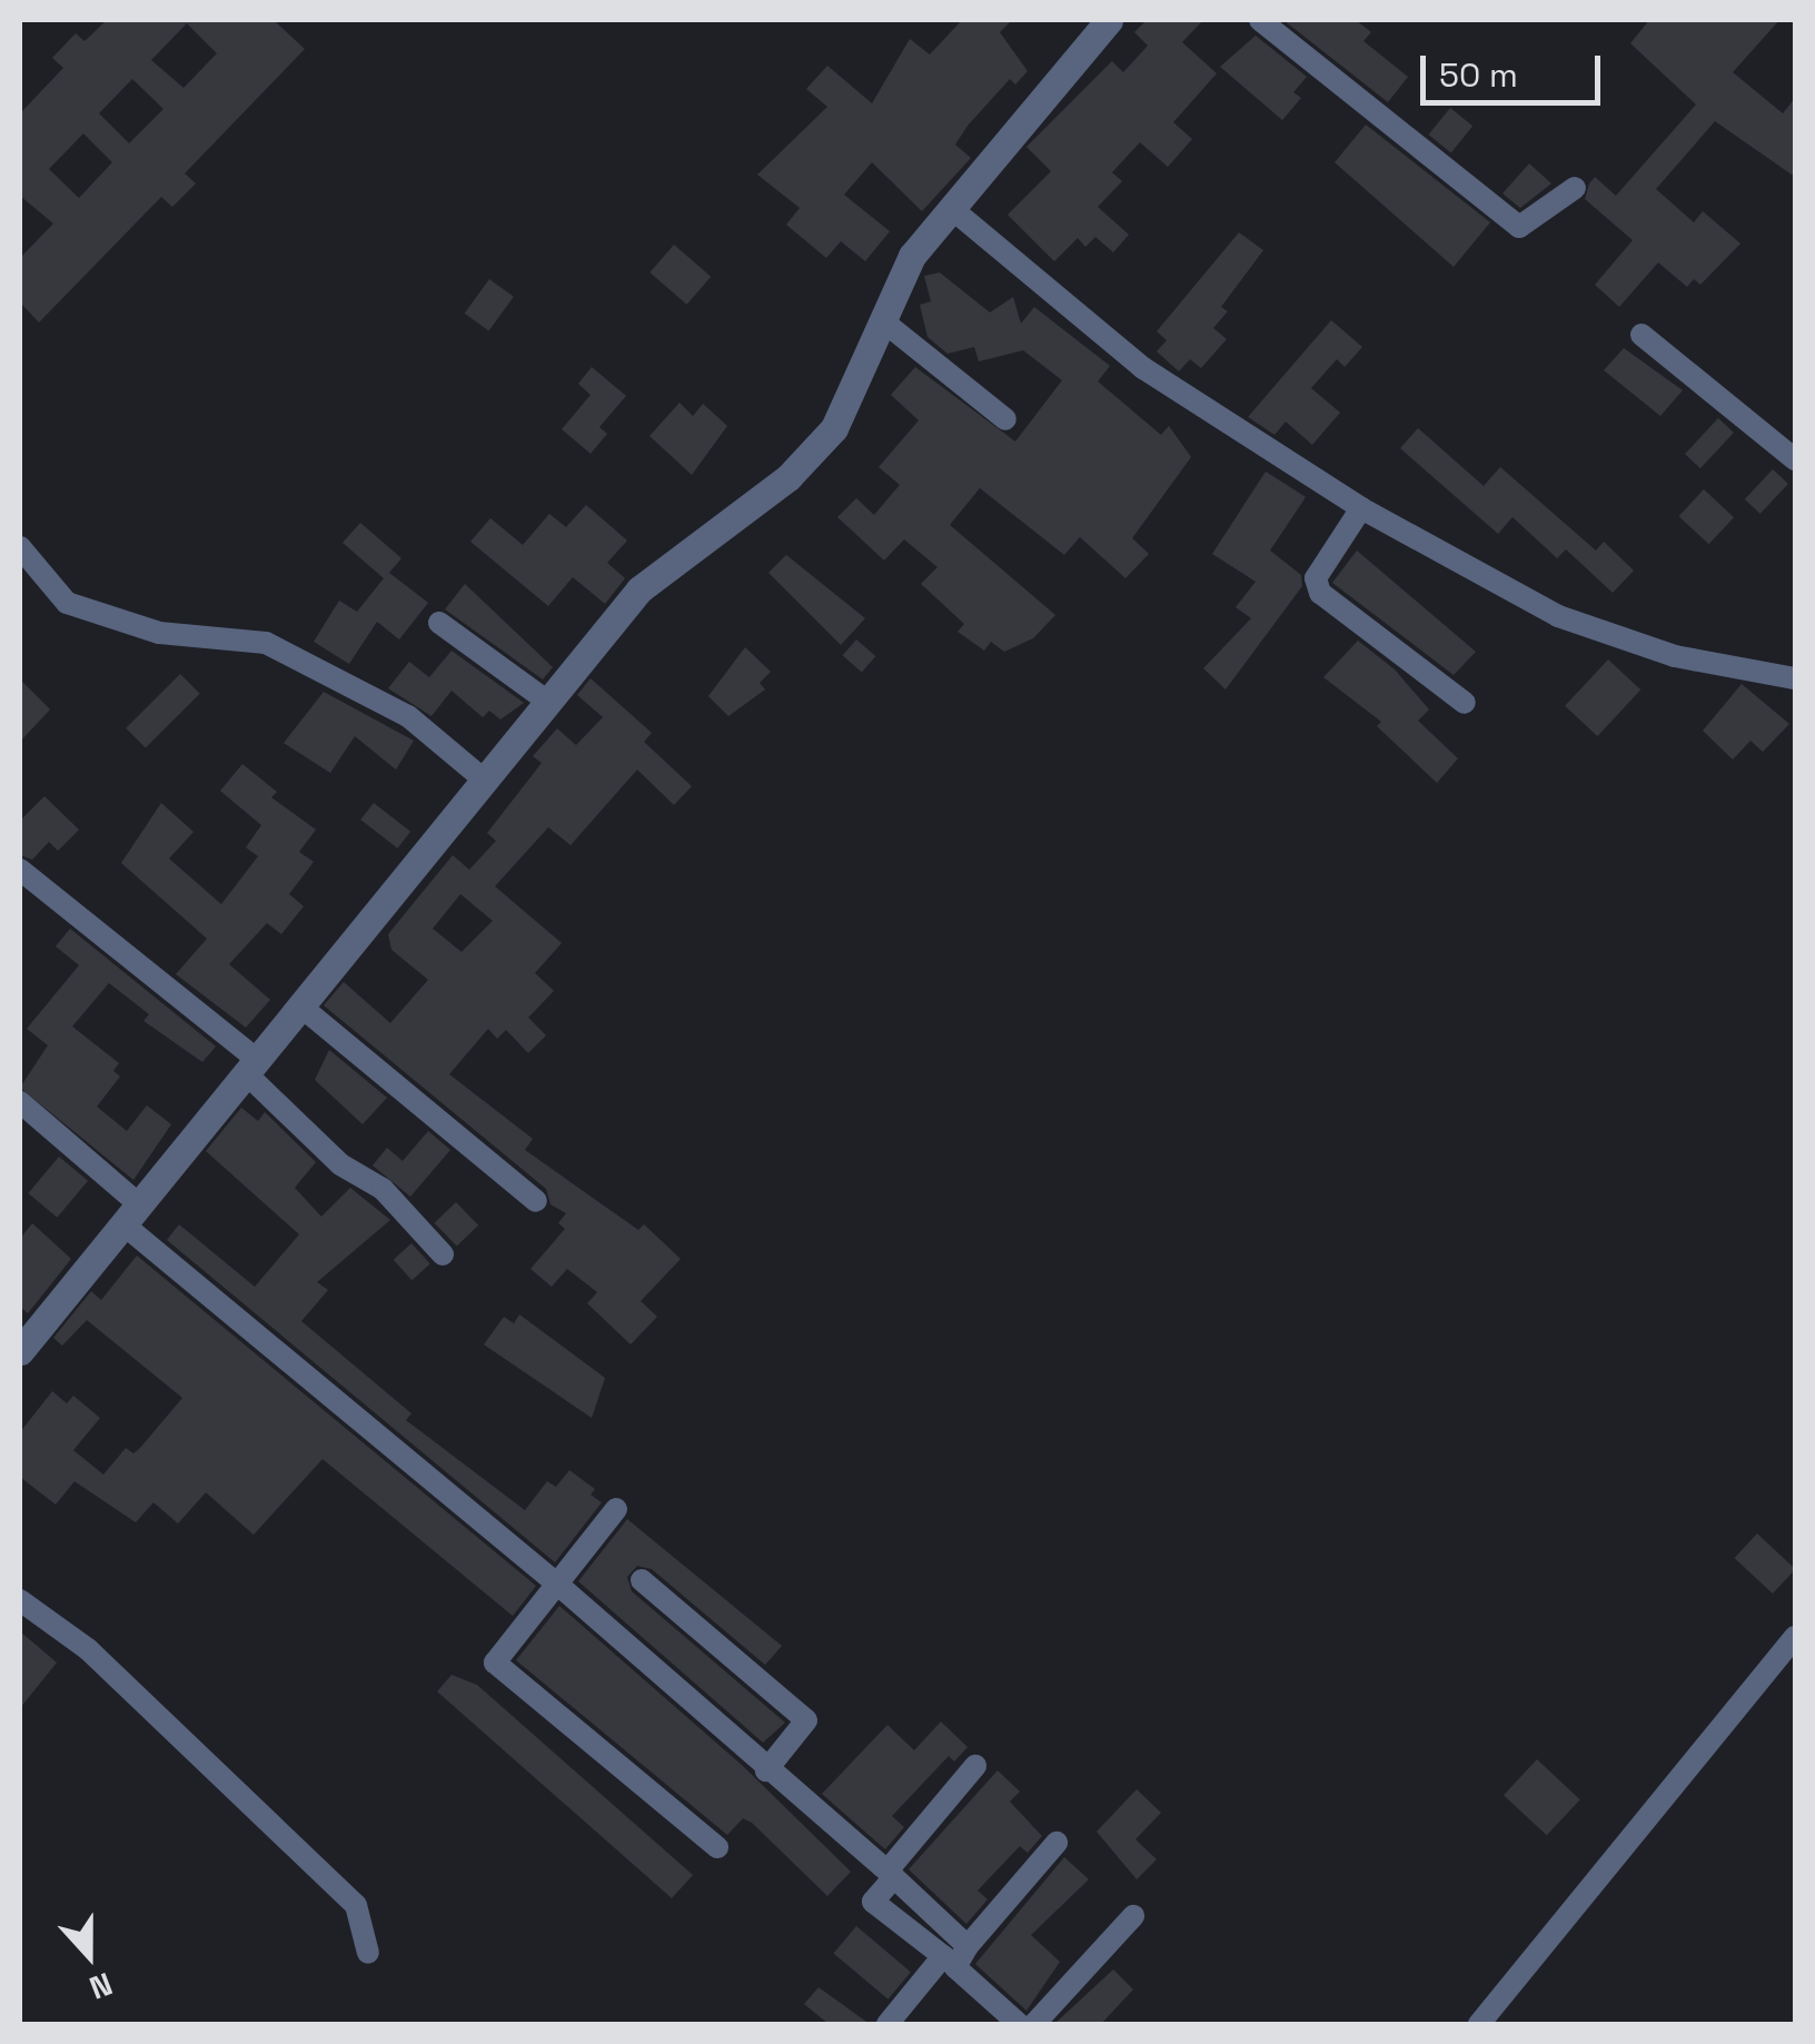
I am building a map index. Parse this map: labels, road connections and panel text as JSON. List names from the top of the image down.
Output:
{
  "scale_bar": "50 m",
  "north": "bottom"
}
